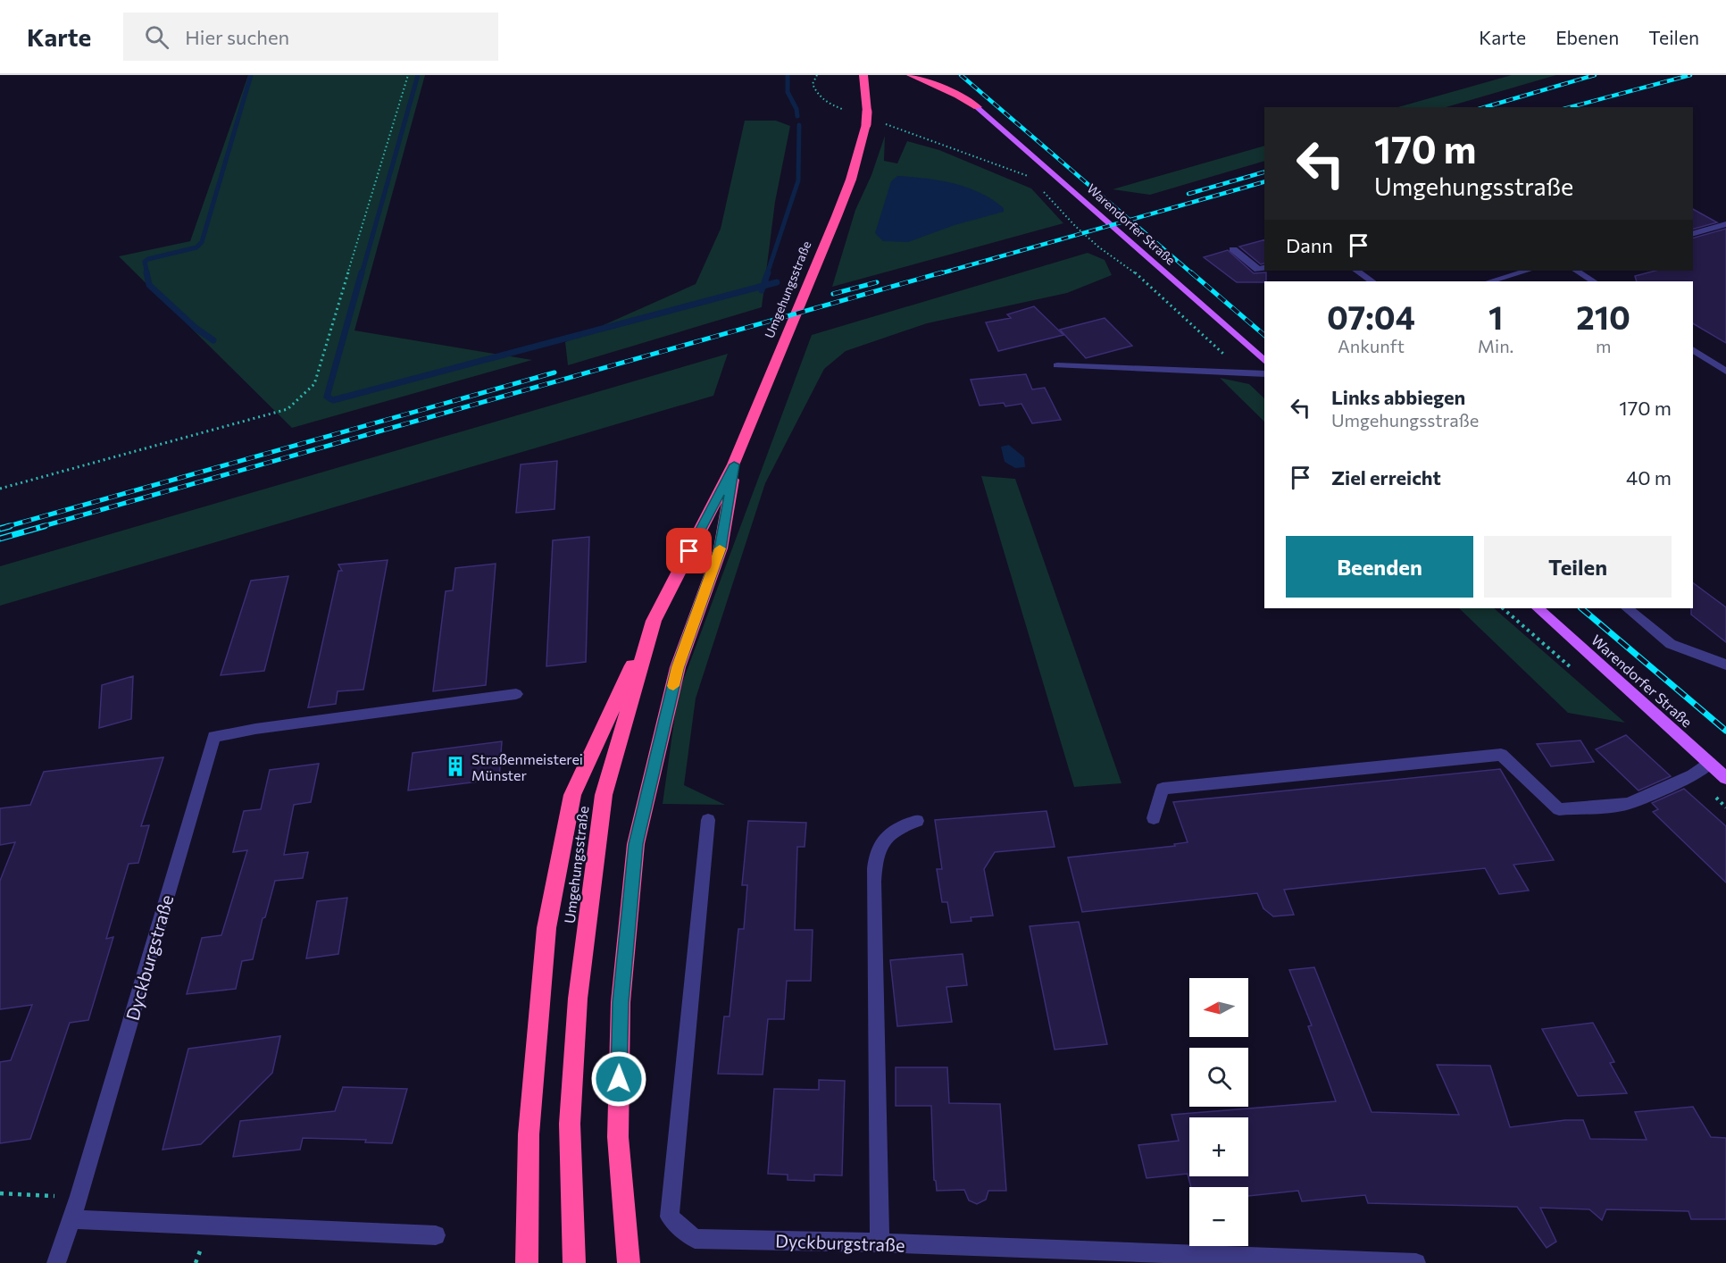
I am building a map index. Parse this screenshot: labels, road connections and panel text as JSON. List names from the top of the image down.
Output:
{
  "streets": {
    "highway": ["Umgehungsstraße"],
    "main road": ["Warendorfer Straße"],
    "street": ["Dyckburgstraße"]
  },
  "places": {
    "building": ["Straßenmeisterei Münster"]
  },
  "north": "left",
  "page": {
    "header": "Karte",
    "search": "Hier suchen",
    "nav": ["Karte", "Ebenen", "Teilen"],
    "turn": ["170 m", "Umgehungsstraße"],
    "then": "Dann",
    "eta": [
      "07:04",
      "Ankunft",
      "1",
      "Min.",
      "210",
      "m"
    ],
    "list": [
      {
        "name": "Links abbiegen",
        "note": "Umgehungsstraße",
        "value": "170 m"
      },
      {
        "name": "Ziel erreicht",
        "value": "40 m"
      }
    ],
    "buttons": ["Beenden", "Teilen"],
    "map_buttons": ["+", "−"]
  }
}
